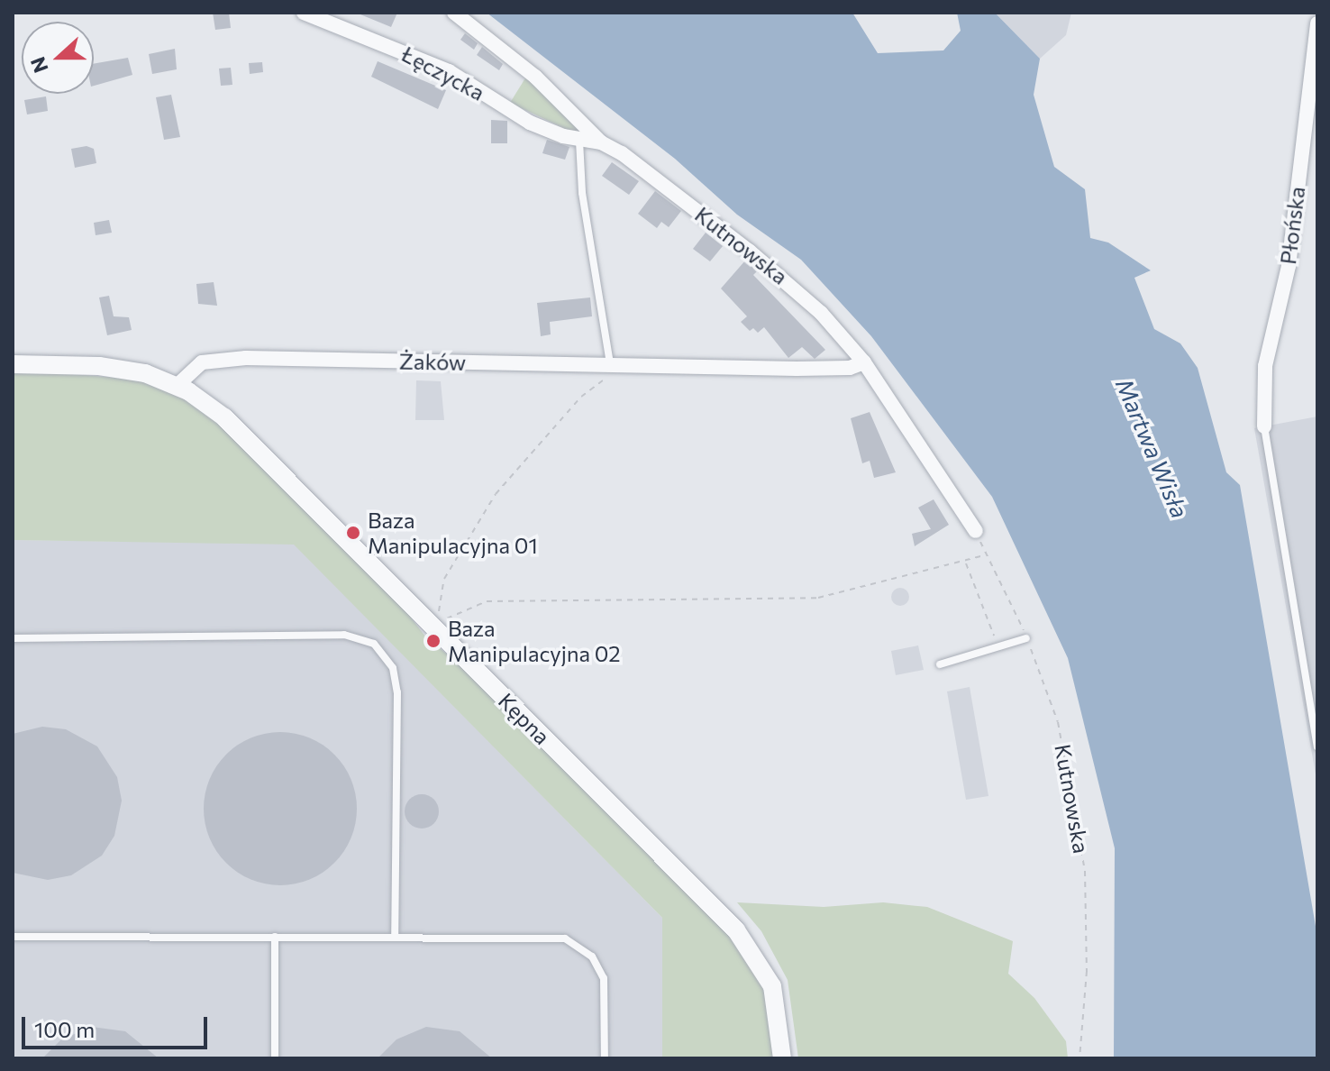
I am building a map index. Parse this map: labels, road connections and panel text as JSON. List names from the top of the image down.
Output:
{
  "streets": {
    "street": [
      "Łęczycka",
      "Płońska",
      "Kutnowska",
      "Żaków",
      "Kępna"
    ]
  },
  "crossings": [
    ["Łęczycka", "Kutnowska"],
    ["Kutnowska", "Żaków"],
    ["Żaków", "Kępna"]
  ],
  "water": ["Martwa Wisła"],
  "places": ["Baza Manipulacyjna 01", "Baza Manipulacyjna 02"],
  "scale_bar": "100 m",
  "north": "left"
}
